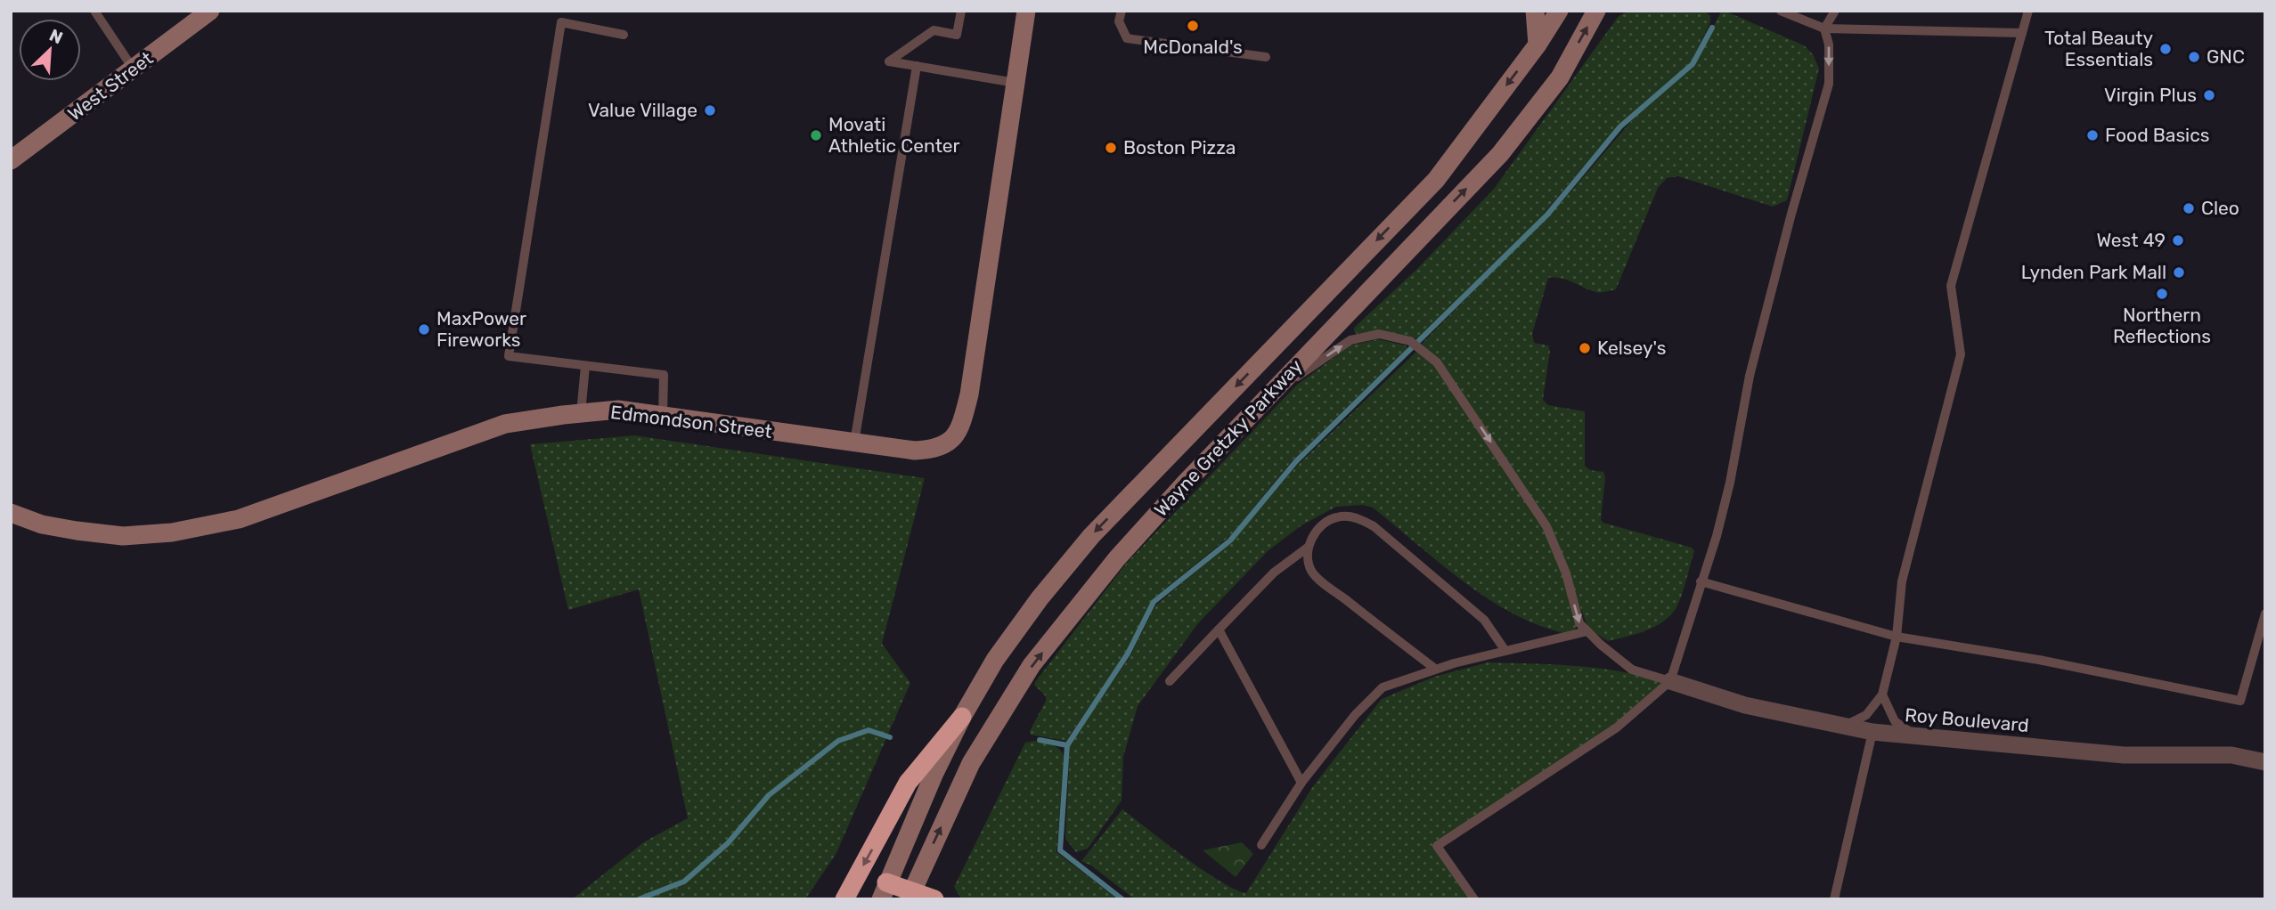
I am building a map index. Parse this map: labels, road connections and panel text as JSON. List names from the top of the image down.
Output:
{
  "streets": {
    "main road": ["West Street", "Edmondson Street", "Wayne Gretzky Parkway"],
    "street": ["Roy Boulevard"]
  },
  "places": [
    "McDonald's",
    "Total Beauty Essentials",
    "GNC",
    "Virgin Plus",
    "Value Village",
    "Movati Athletic Center",
    "Food Basics",
    "Boston Pizza",
    "Cleo",
    "West 49",
    "Lynden Park Mall",
    "Northern Reflections",
    "MaxPower Fireworks",
    "Kelsey's"
  ],
  "north": "top right"
}
